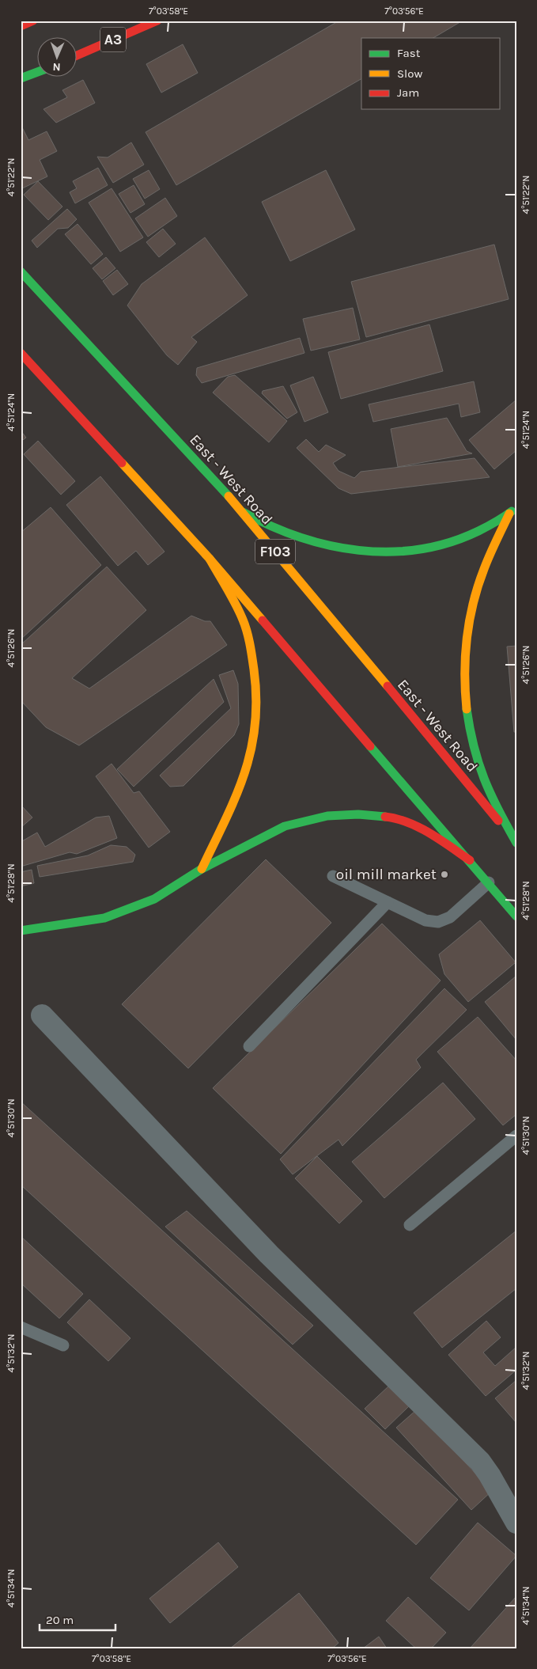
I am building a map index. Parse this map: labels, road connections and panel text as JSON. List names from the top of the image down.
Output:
{
  "streets": {
    "main road": ["A3", "East - West Road", "F103"]
  },
  "places": ["oil mill market"],
  "legend": ["Fast", "Slow", "Jam"],
  "scale_bar": "20 m",
  "north": "bottom",
  "coordinates": [
    "7°03'58\"E",
    "7°03'56\"E",
    "4°51'22\"N",
    "4°51'24\"N",
    "4°51'26\"N",
    "4°51'28\"N",
    "4°51'30\"N",
    "4°51'32\"N",
    "4°51'34\"N"
  ]
}
